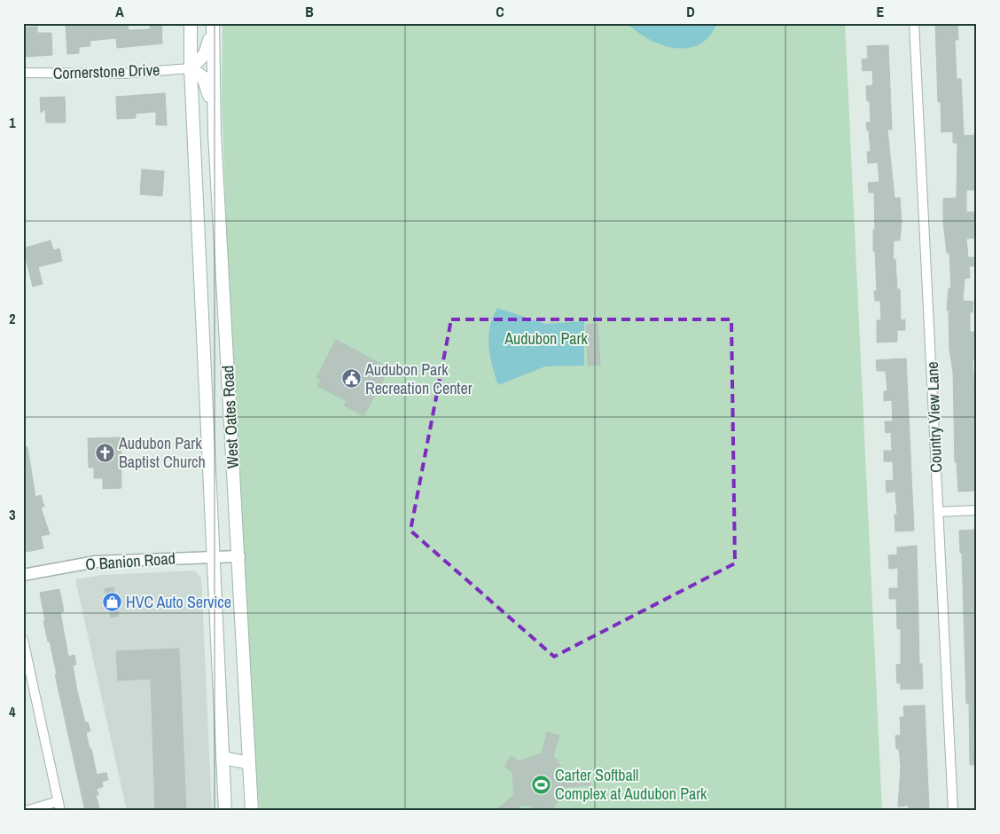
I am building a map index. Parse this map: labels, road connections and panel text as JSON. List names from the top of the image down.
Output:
{
  "streets": {
    "main road": ["West Oates Road"],
    "street": ["Cornerstone Drive", "Country View Lane", "O Banion Road"]
  },
  "crossings": [
    ["Cornerstone Drive", "West Oates Road"],
    ["West Oates Road", "O Banion Road"]
  ],
  "parks": ["Audubon Park"],
  "places": {
    "public building": ["Audubon Park Recreation Center"],
    "church": ["Audubon Park Baptist Church"],
    "shop": ["HVC Auto Service"],
    "sports": ["Carter Softball Complex at Audubon Park"]
  },
  "grid": {
    "columns": [
      "A",
      "B",
      "C",
      "D",
      "E"
    ],
    "rows": [
      "1",
      "2",
      "3",
      "4"
    ]
  }
}
